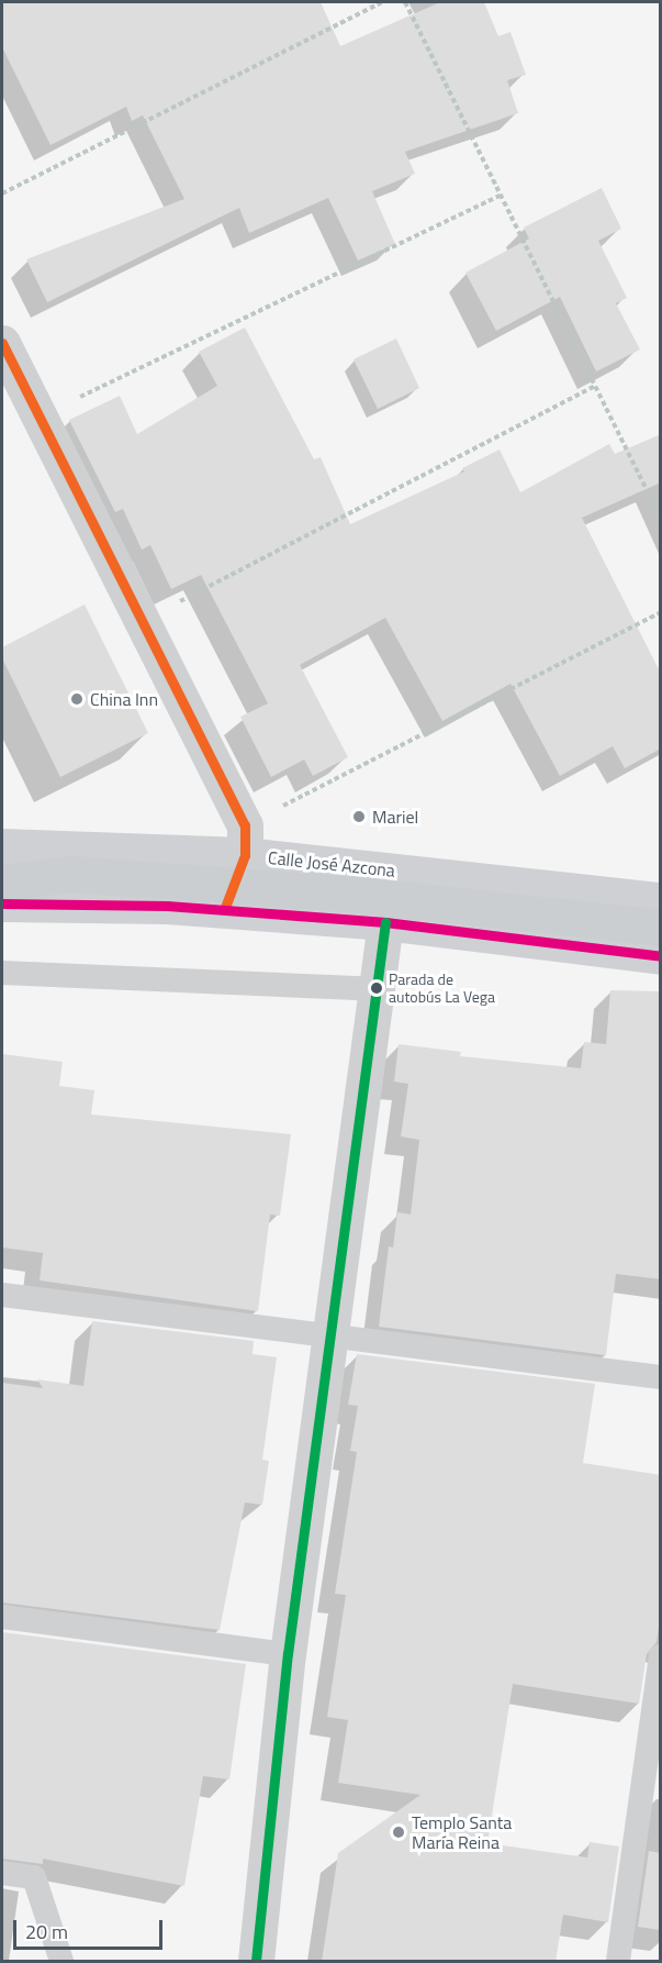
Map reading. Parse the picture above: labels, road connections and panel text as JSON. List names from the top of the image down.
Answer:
{
  "streets": {
    "main road": ["Calle José Azcona"]
  },
  "places": [
    "China Inn",
    "Mariel",
    "Parada de autobús La Vega",
    "Templo Santa María Reina"
  ],
  "scale_bar": "20 m"
}
